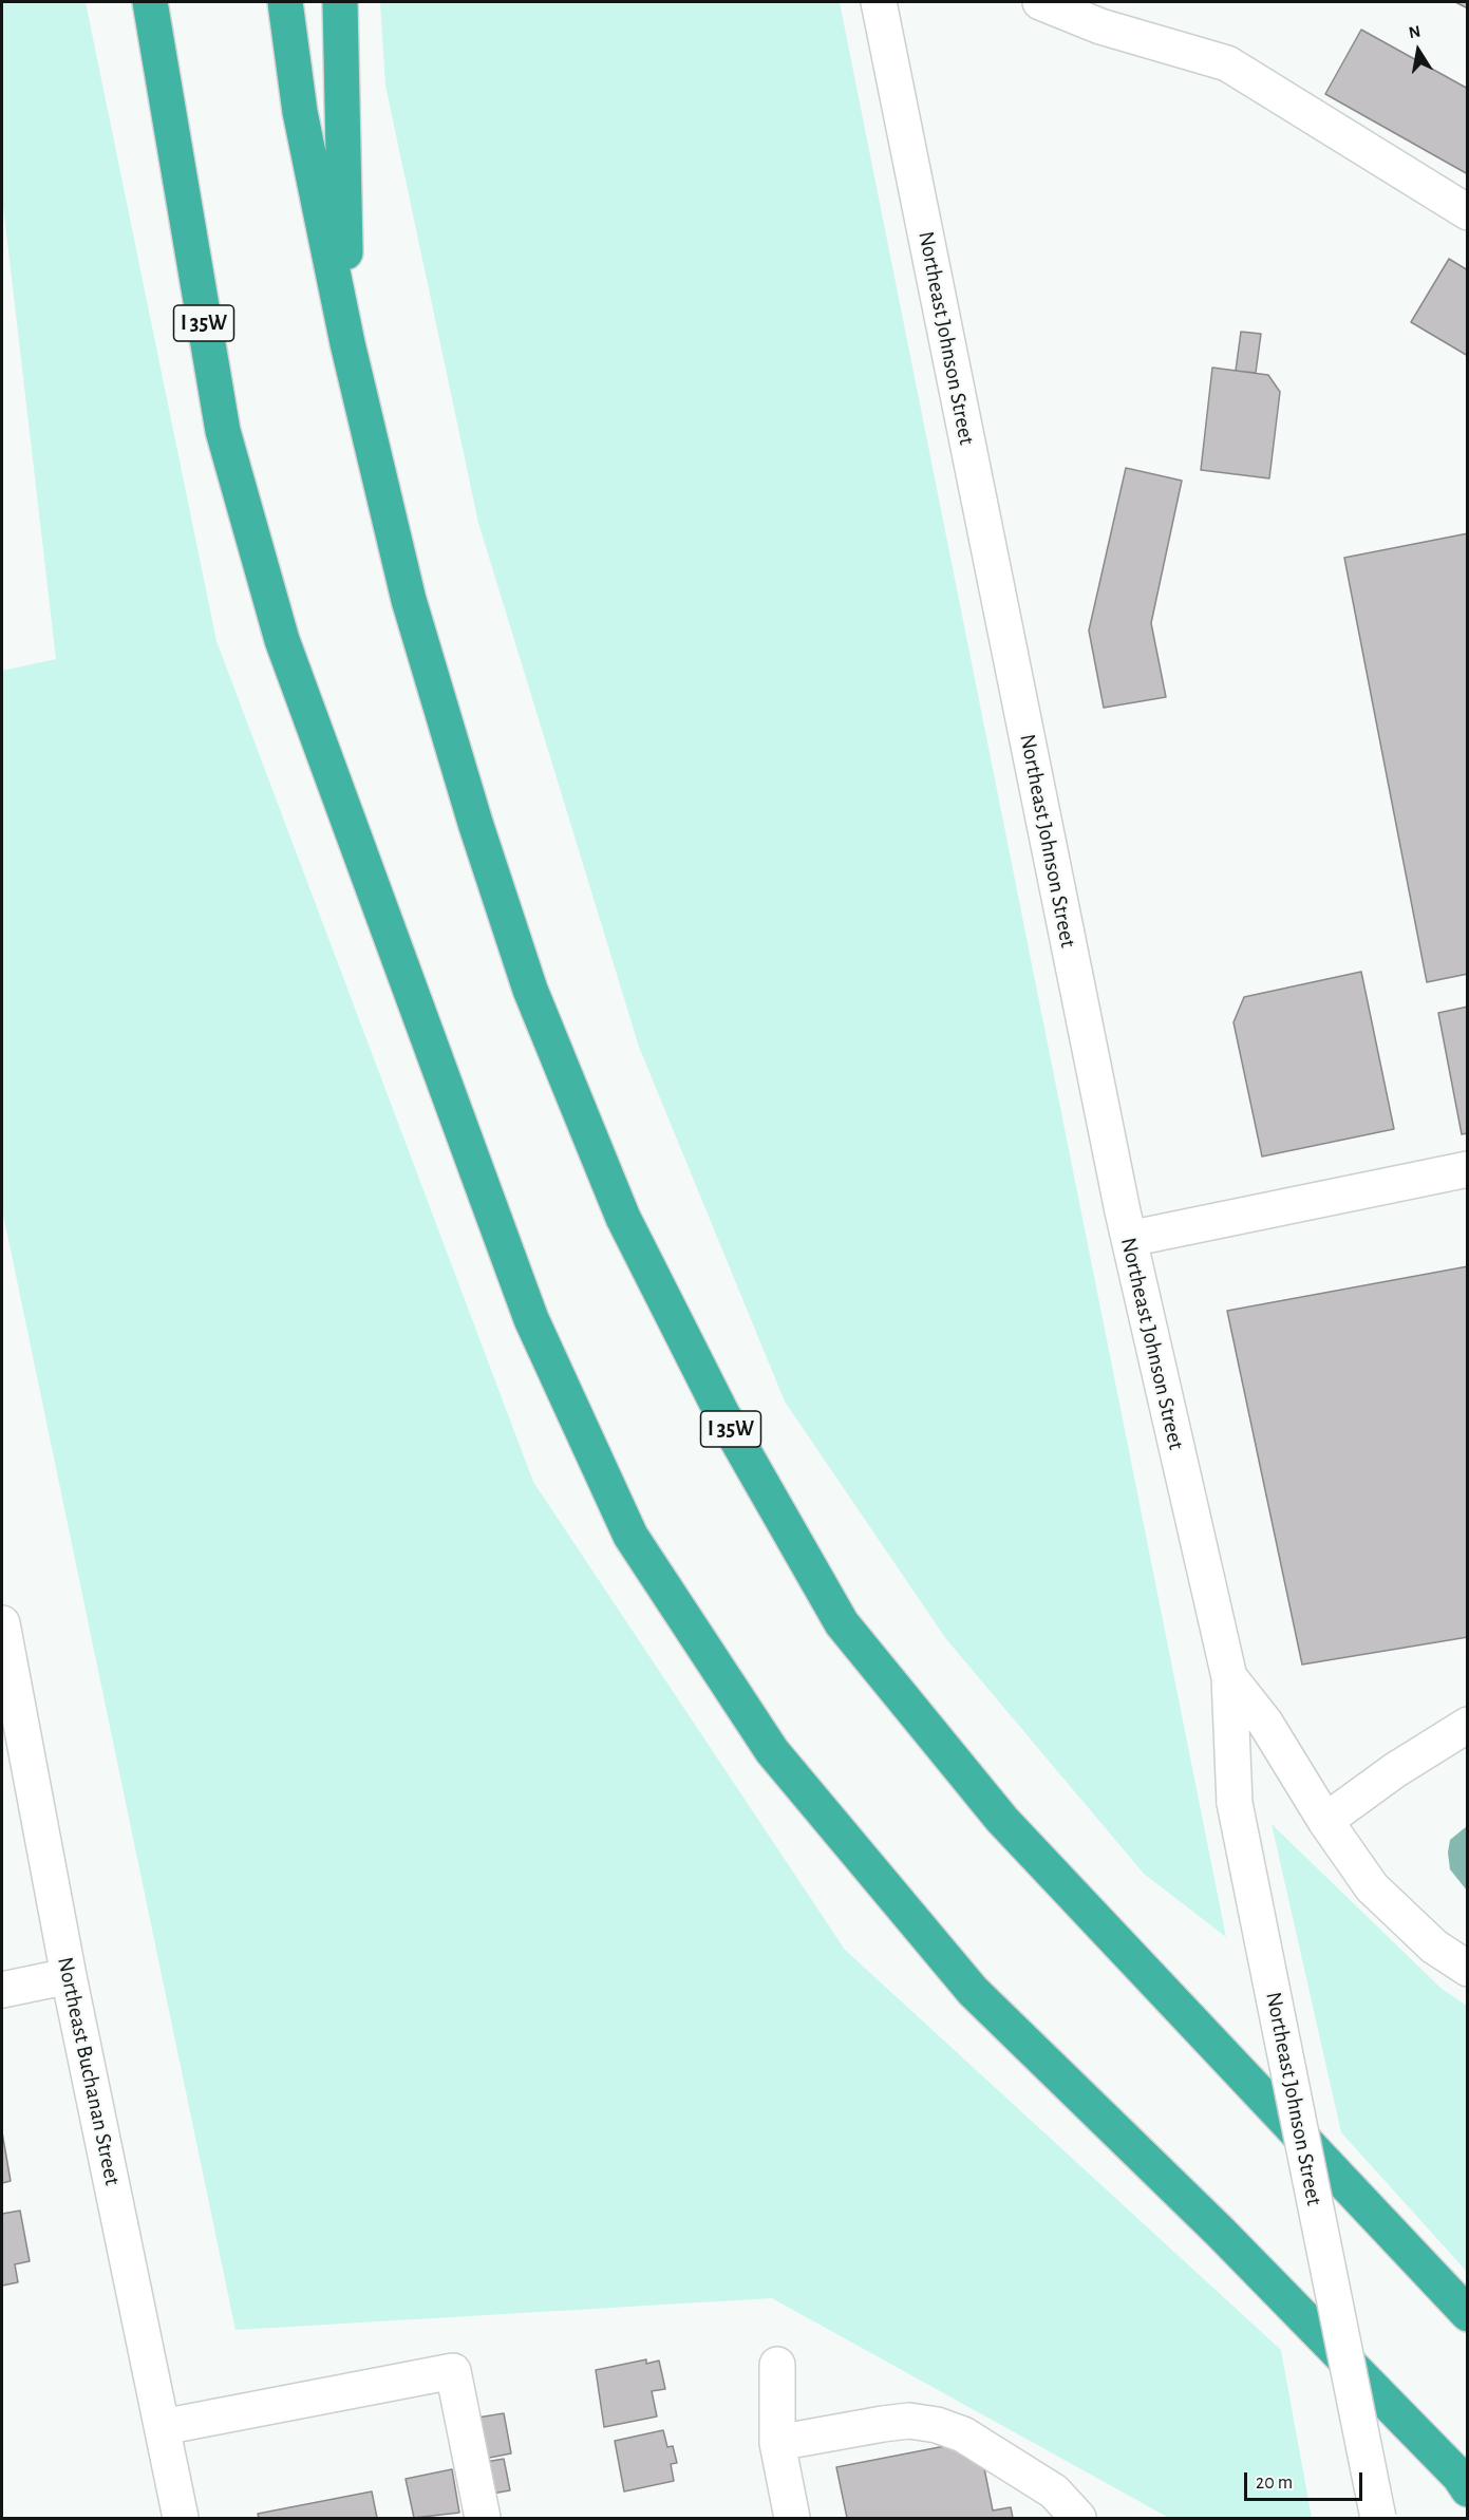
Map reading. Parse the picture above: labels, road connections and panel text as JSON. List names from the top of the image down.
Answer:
{
  "streets": {
    "highway": ["I 35W"],
    "street": ["Northeast Johnson Street", "Northeast Buchanan Street"]
  },
  "scale_bar": "20 m",
  "north": "top"
}
